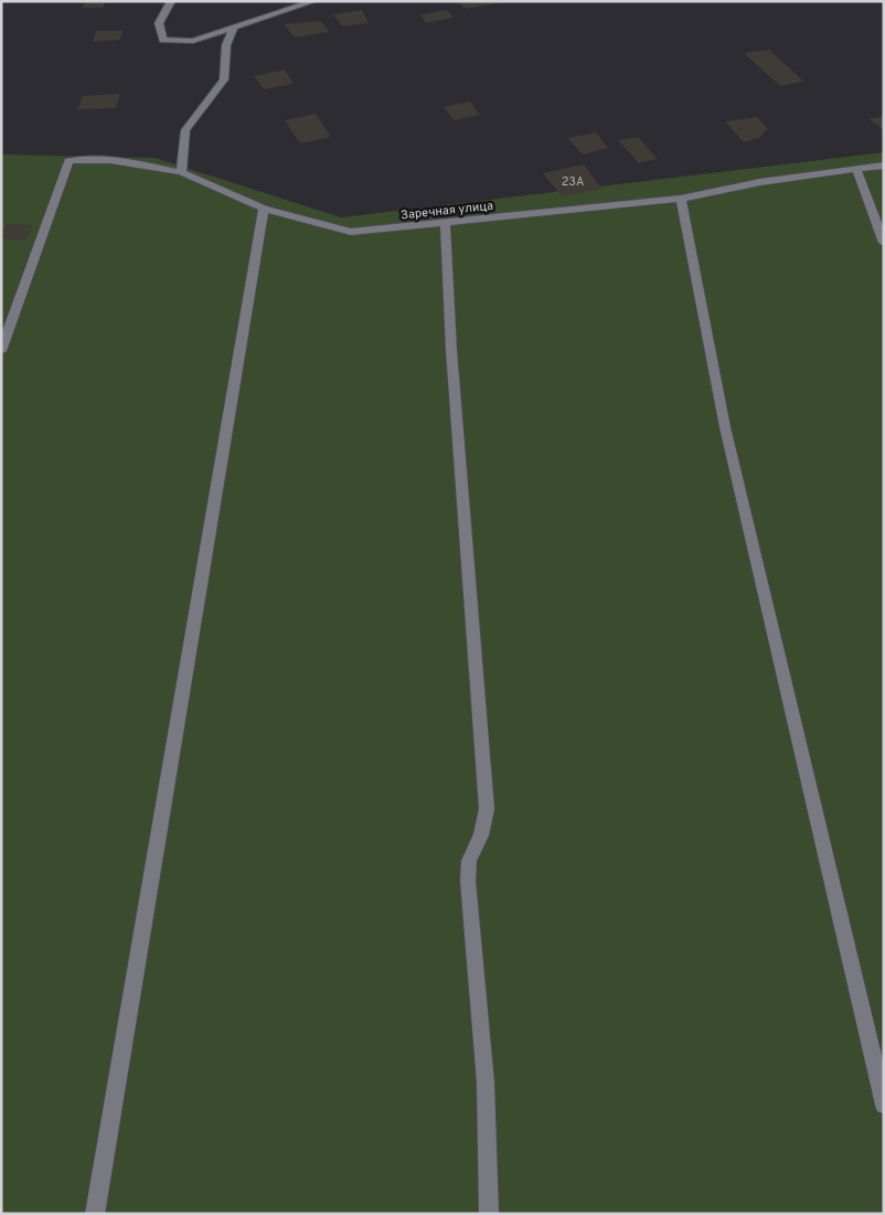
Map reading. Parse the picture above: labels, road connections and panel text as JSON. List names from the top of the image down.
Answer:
{
  "streets": {
    "street": ["Заречная улица"]
  },
  "house_numbers": ["23А"]
}
